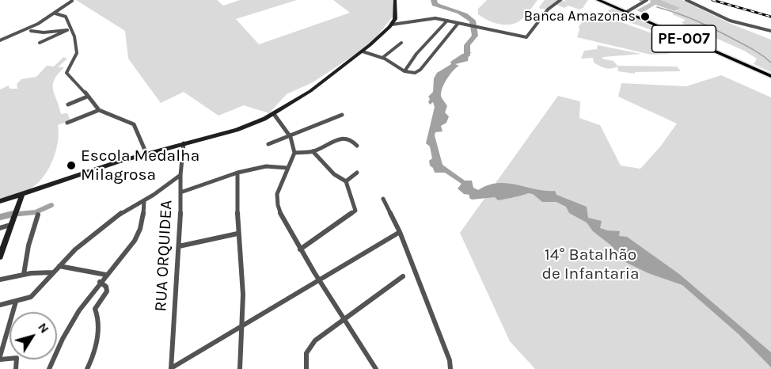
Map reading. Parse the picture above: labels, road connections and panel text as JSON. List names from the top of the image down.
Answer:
{
  "streets": {
    "main road": ["PE-007"],
    "street": ["RUA ORQUIDEA"]
  },
  "parks": ["14° Batalhão de Infantaria"],
  "places": ["Banca Amazonas", "Escola Medalha Milagrosa"],
  "north": "top right"
}
